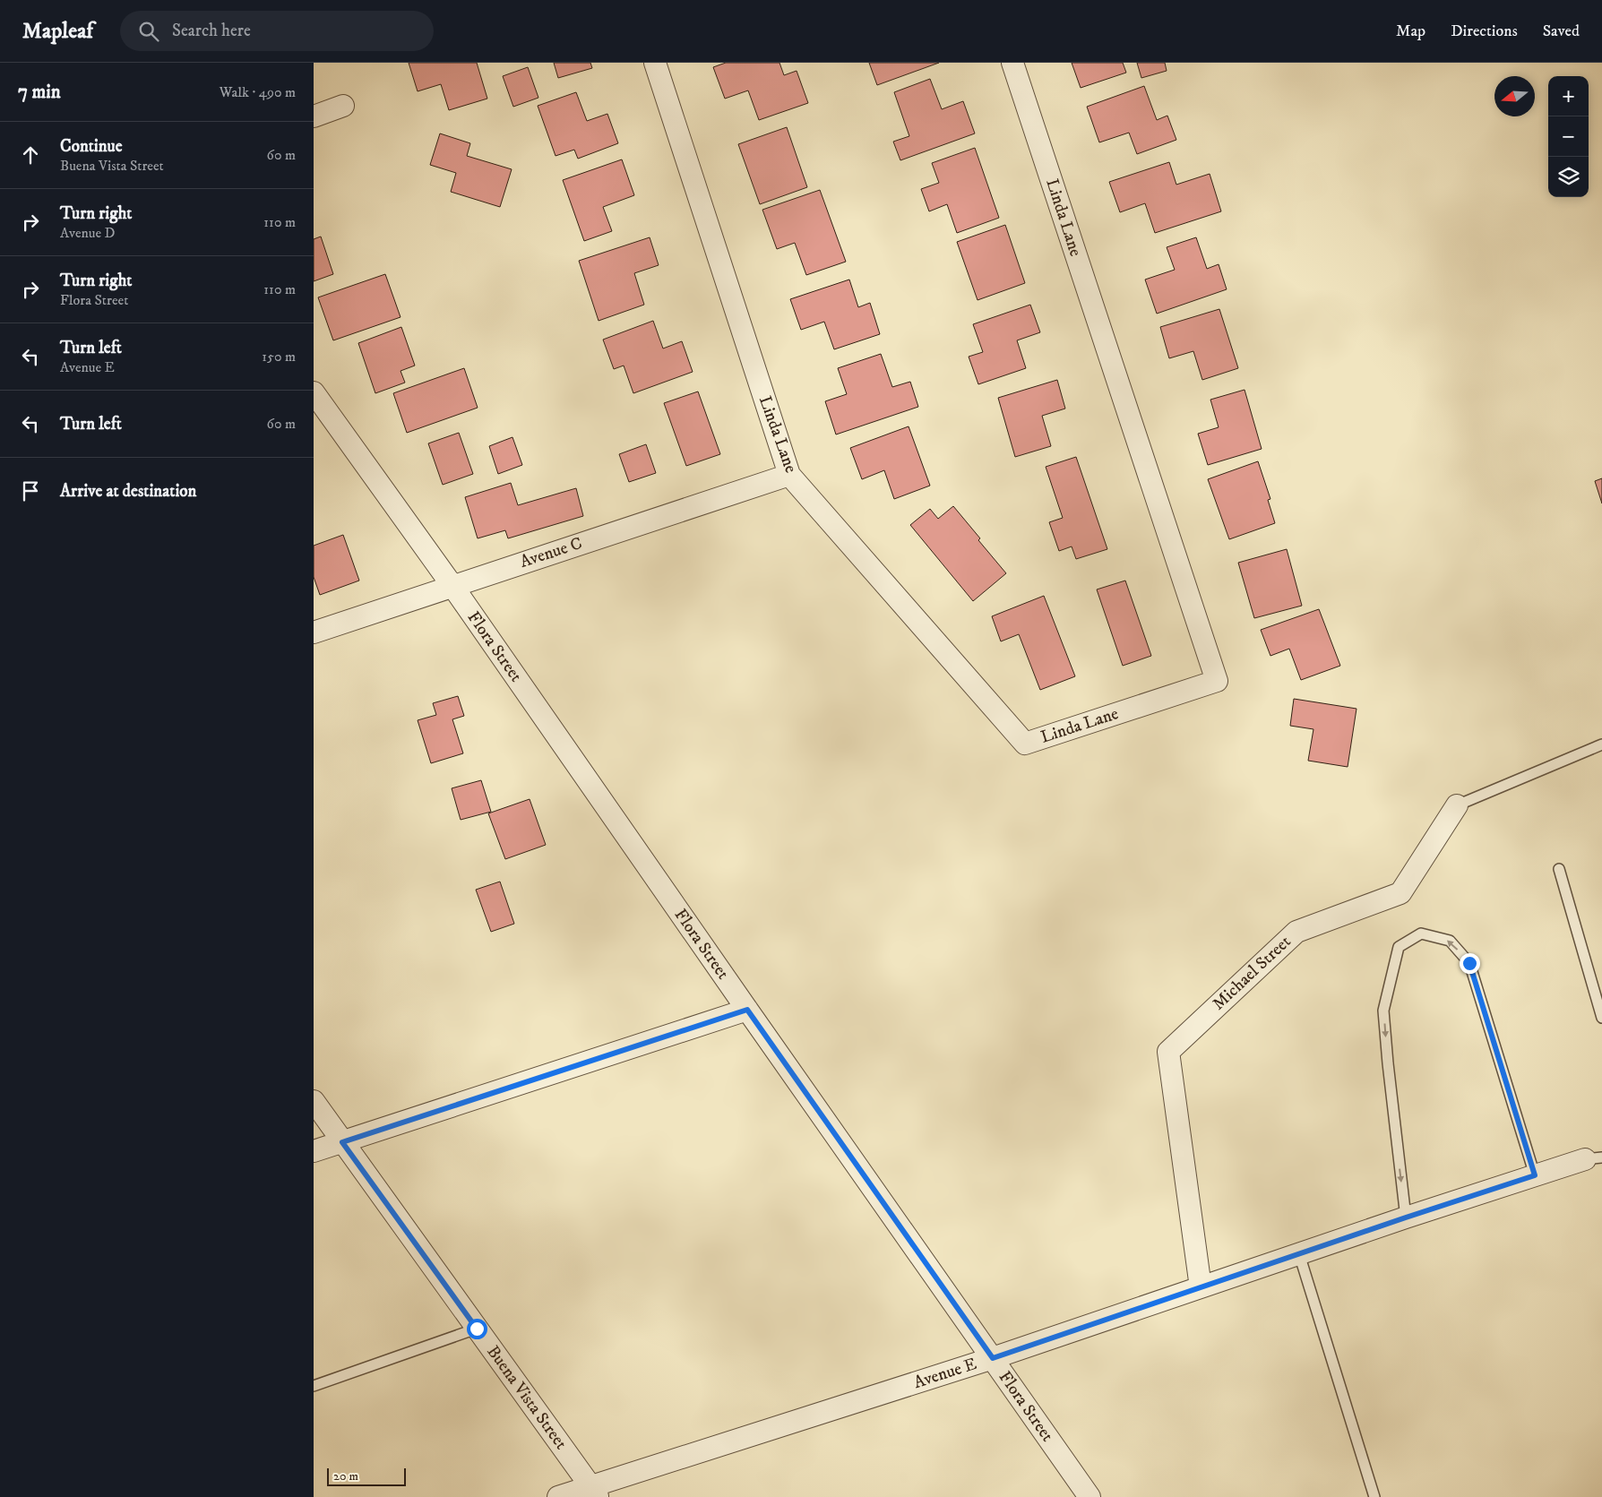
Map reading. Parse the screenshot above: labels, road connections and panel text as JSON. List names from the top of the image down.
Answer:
{
  "streets": {
    "street": [
      "Linda Lane",
      "Avenue C",
      "Flora Street",
      "Michael Street",
      "Avenue E",
      "Buena Vista Street"
    ]
  },
  "crossings": [
    ["Linda Lane", "Avenue C"],
    ["Avenue C", "Flora Street"],
    ["Flora Street", "Avenue E"],
    ["Michael Street", "Avenue E"],
    ["Avenue E", "Buena Vista Street"]
  ],
  "scale_bar": "20 m",
  "north": "left",
  "page": {
    "header": "Mapleaf",
    "search": "Search here",
    "nav": ["Map", "Directions", "Saved"],
    "heading": ["7 min", "Walk · 490 m"],
    "map_buttons": ["+", "−"],
    "list": [
      ["Continue", "Buena Vista Street", "60 m"],
      ["Turn right", "Avenue D", "110 m"],
      ["Turn right", "Flora Street", "110 m"],
      ["Turn left", "Avenue E", "150 m"],
      ["Turn left", "60 m"],
      "Arrive at destination"
    ],
    "scale": "20 m"
  }
}
